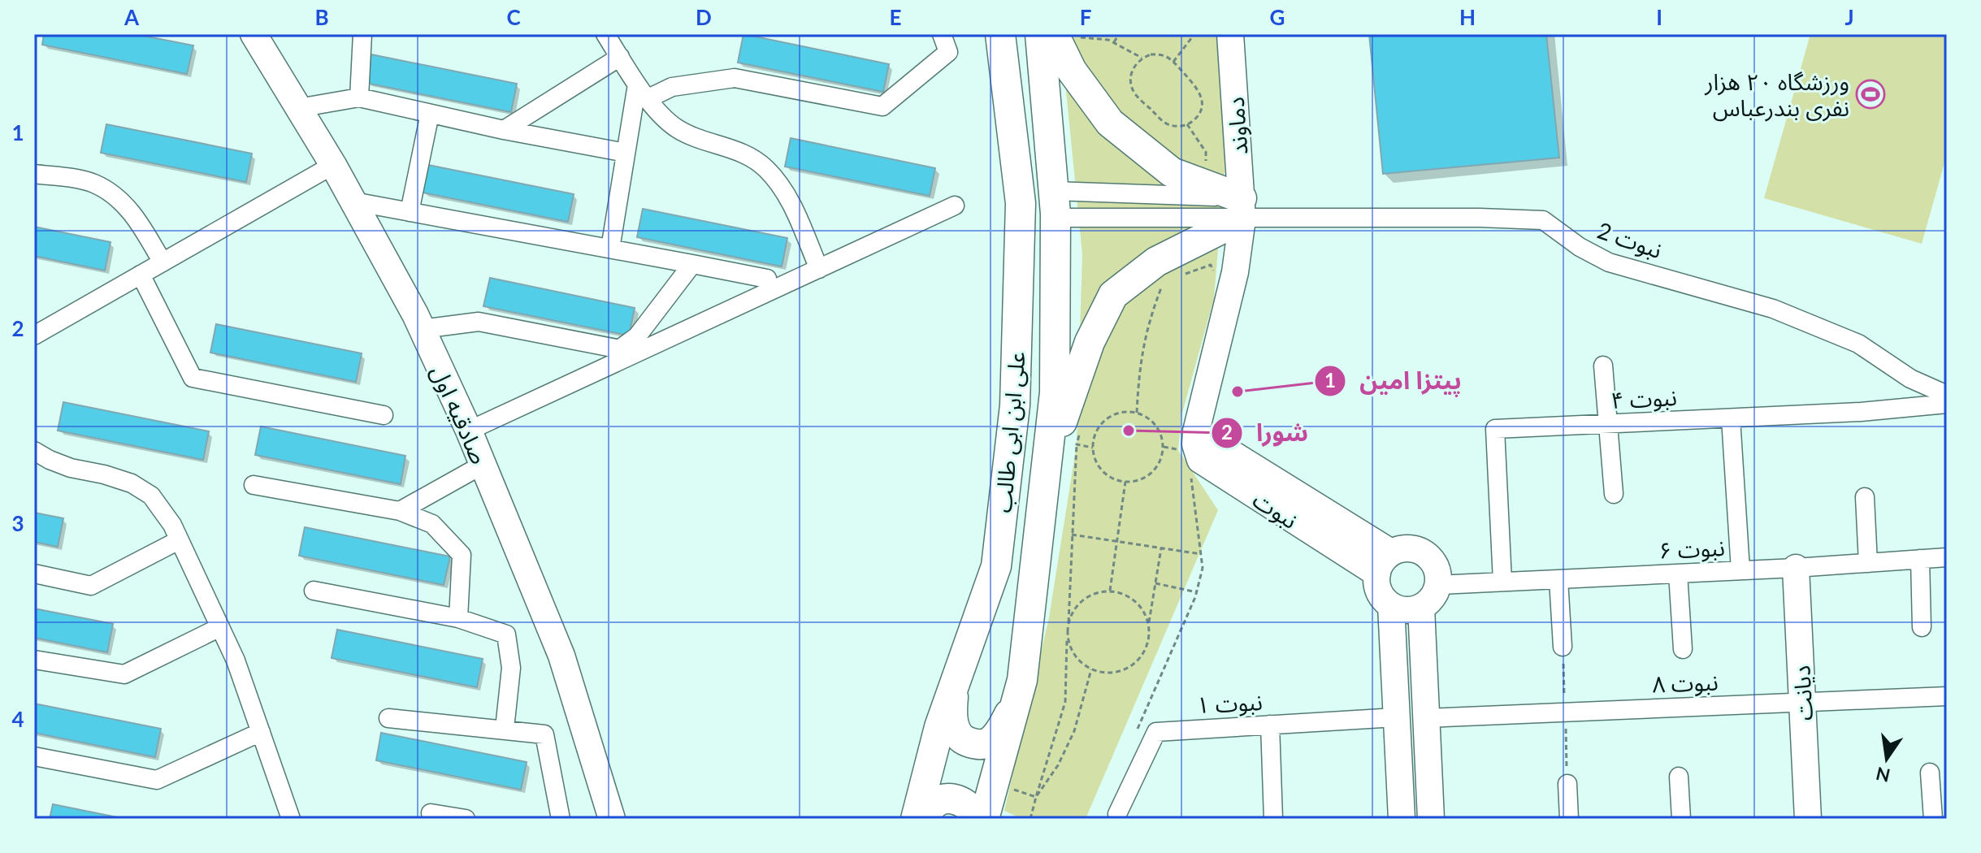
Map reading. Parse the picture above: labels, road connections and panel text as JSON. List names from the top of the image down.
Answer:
{
  "streets": {
    "main road": [
      "دماوند",
      "صادقیه اول",
      "علی ابن ابی طالب",
      "نبوت",
      "دیانت"
    ],
    "street": [
      "نبوت 2",
      "نبوت ۴",
      "نبوت ۶",
      "نبوت ۸",
      "نبوت ۱"
    ]
  },
  "crossings": [
    ["دماوند", "نبوت 2"],
    ["دماوند", "نبوت"],
    ["نبوت 2", "نبوت"],
    ["نبوت ۴", "نبوت ۶"],
    ["نبوت", "نبوت ۶"],
    ["نبوت ۶", "دیانت"],
    ["نبوت ۸", "دیانت"]
  ],
  "places": {
    "sports": ["ورزشگاه ۲۰ هزار نفری بندرعباس"],
    "other": ["پیتزا امین", "شورا"]
  },
  "north": "bottom",
  "grid": {
    "columns": [
      "A",
      "B",
      "C",
      "D",
      "E",
      "F",
      "G",
      "H",
      "I",
      "J"
    ],
    "rows": [
      "1",
      "2",
      "3",
      "4"
    ]
  }
}
